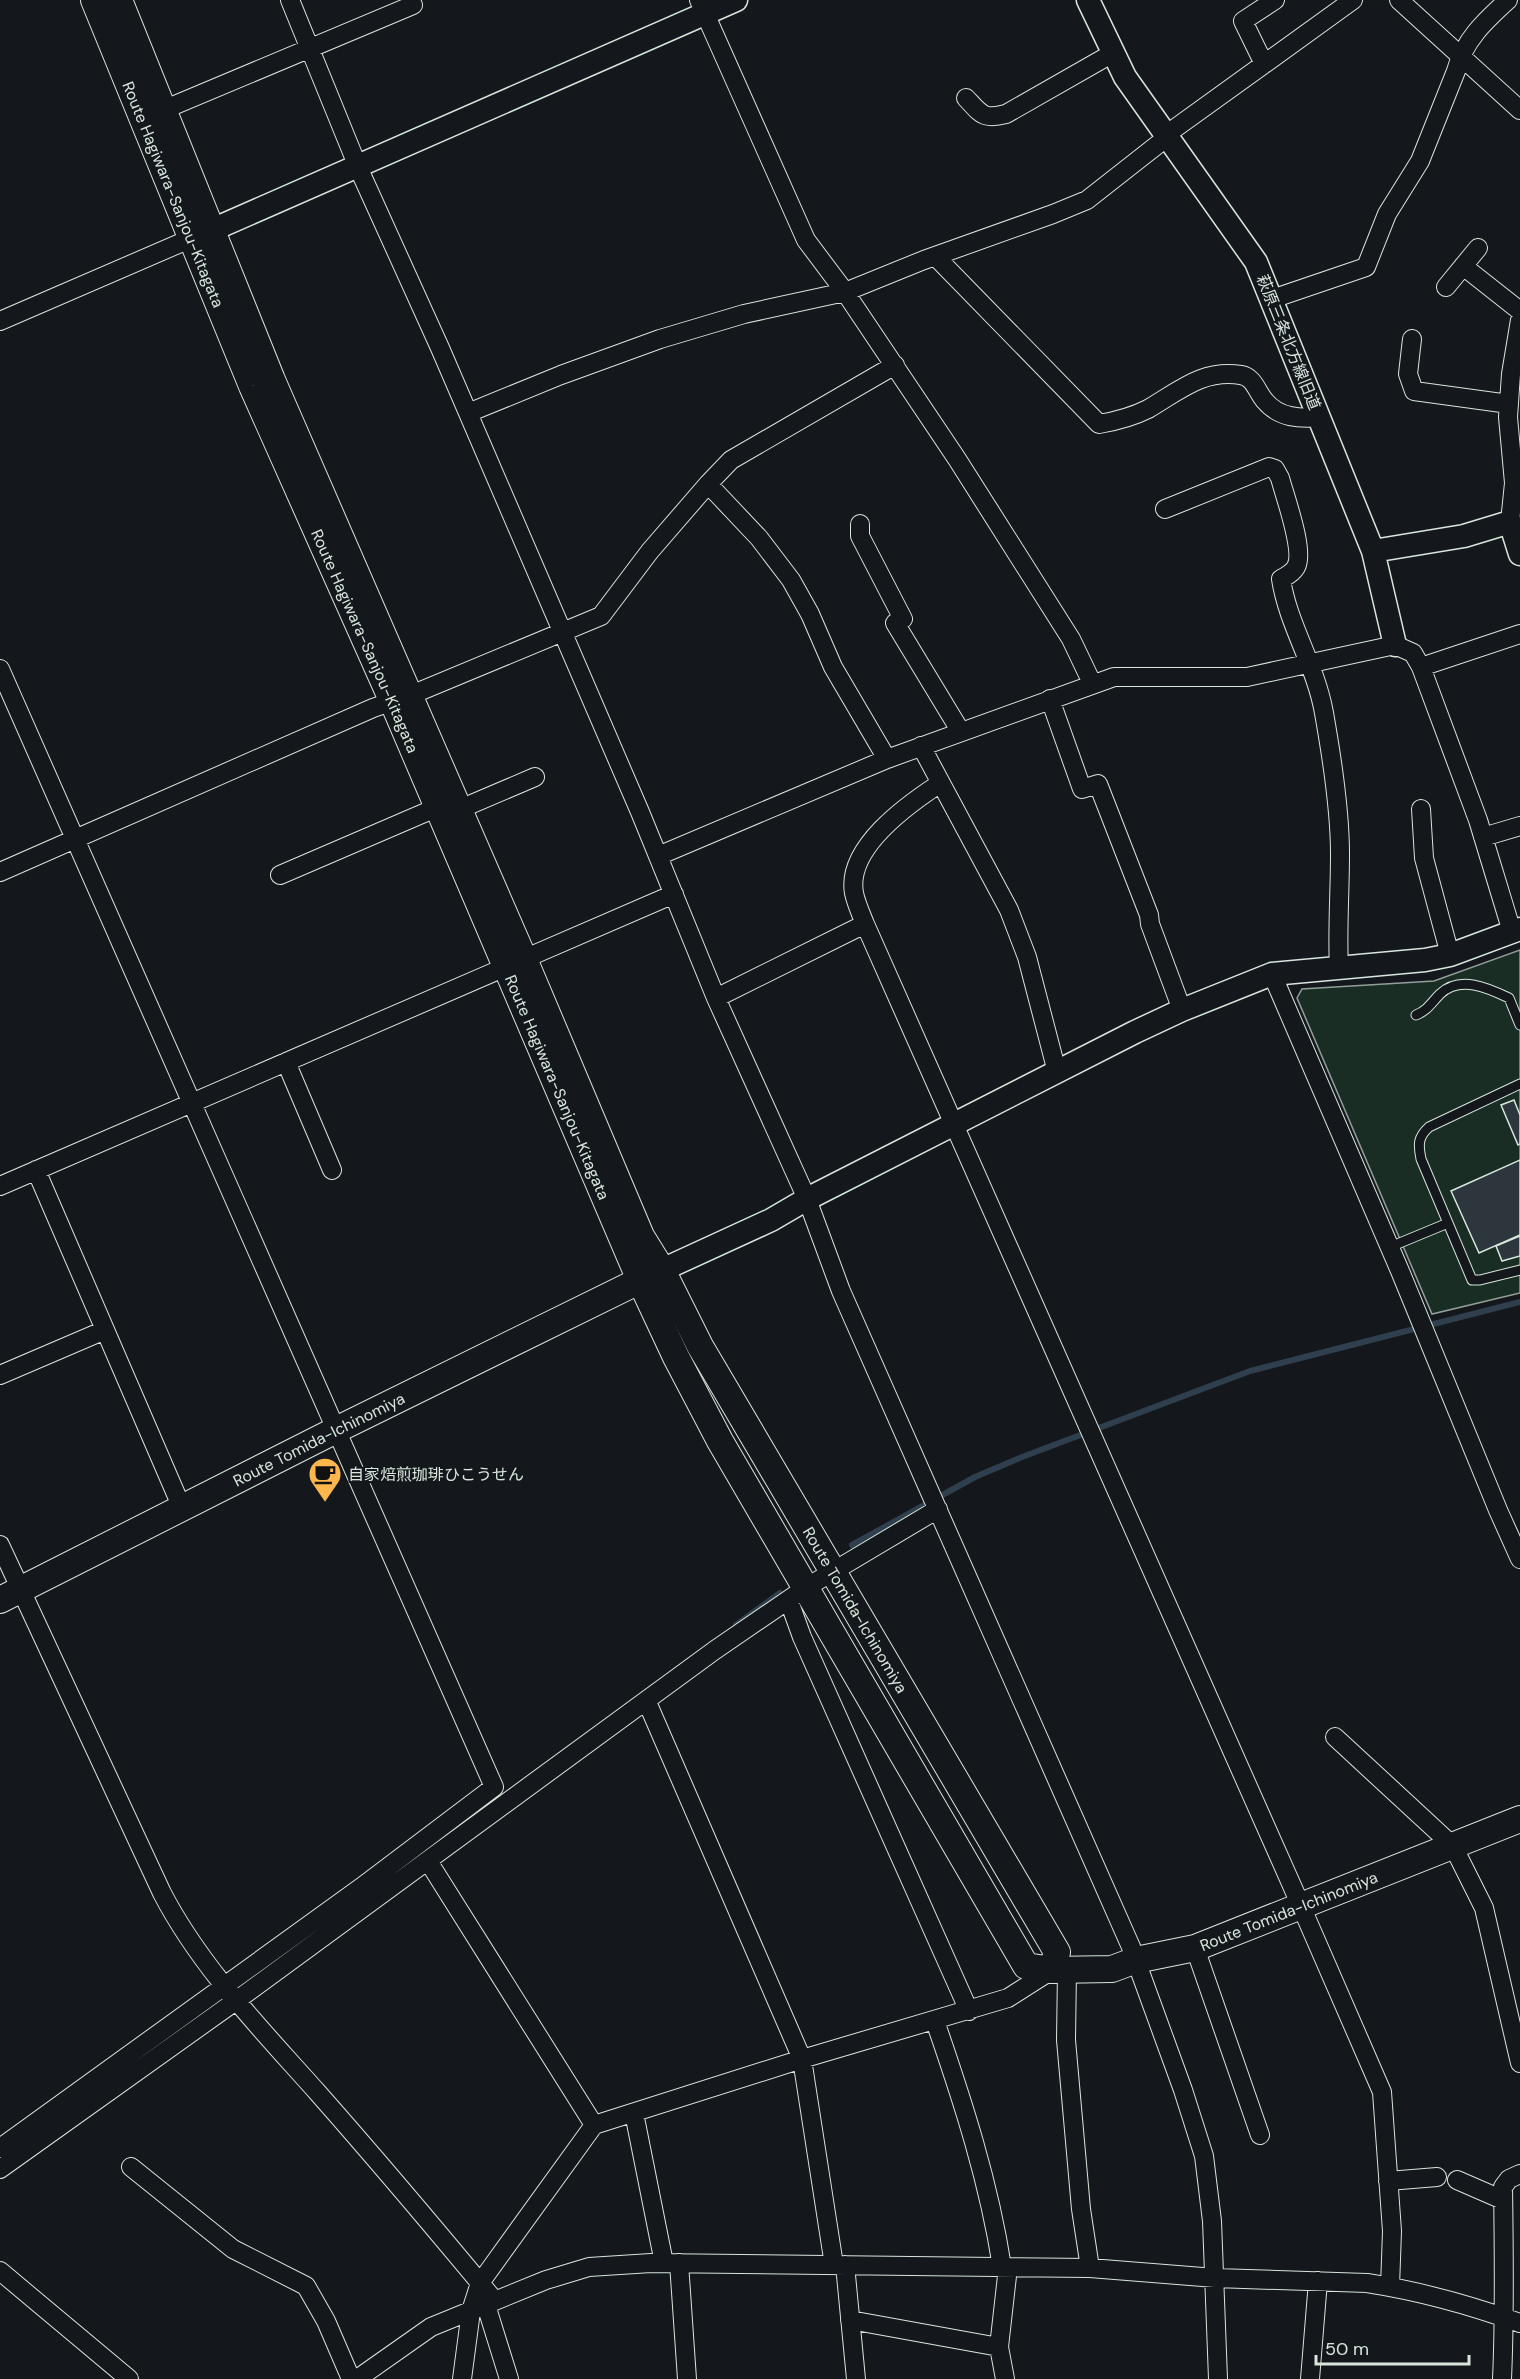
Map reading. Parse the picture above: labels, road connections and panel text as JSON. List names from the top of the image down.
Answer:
{
  "streets": {
    "main road": ["Route Hagiwara-Sanjou-Kitagata", "Route Tomida-Ichinomiya"],
    "street": ["萩原三条北方線旧道"]
  },
  "crossings": [
    ["Route Hagiwara-Sanjou-Kitagata", "Route Tomida-Ichinomiya"]
  ],
  "places": {
    "cafe": ["自家焙煎珈琲ひこうせん"]
  },
  "scale_bar": "50 m"
}
